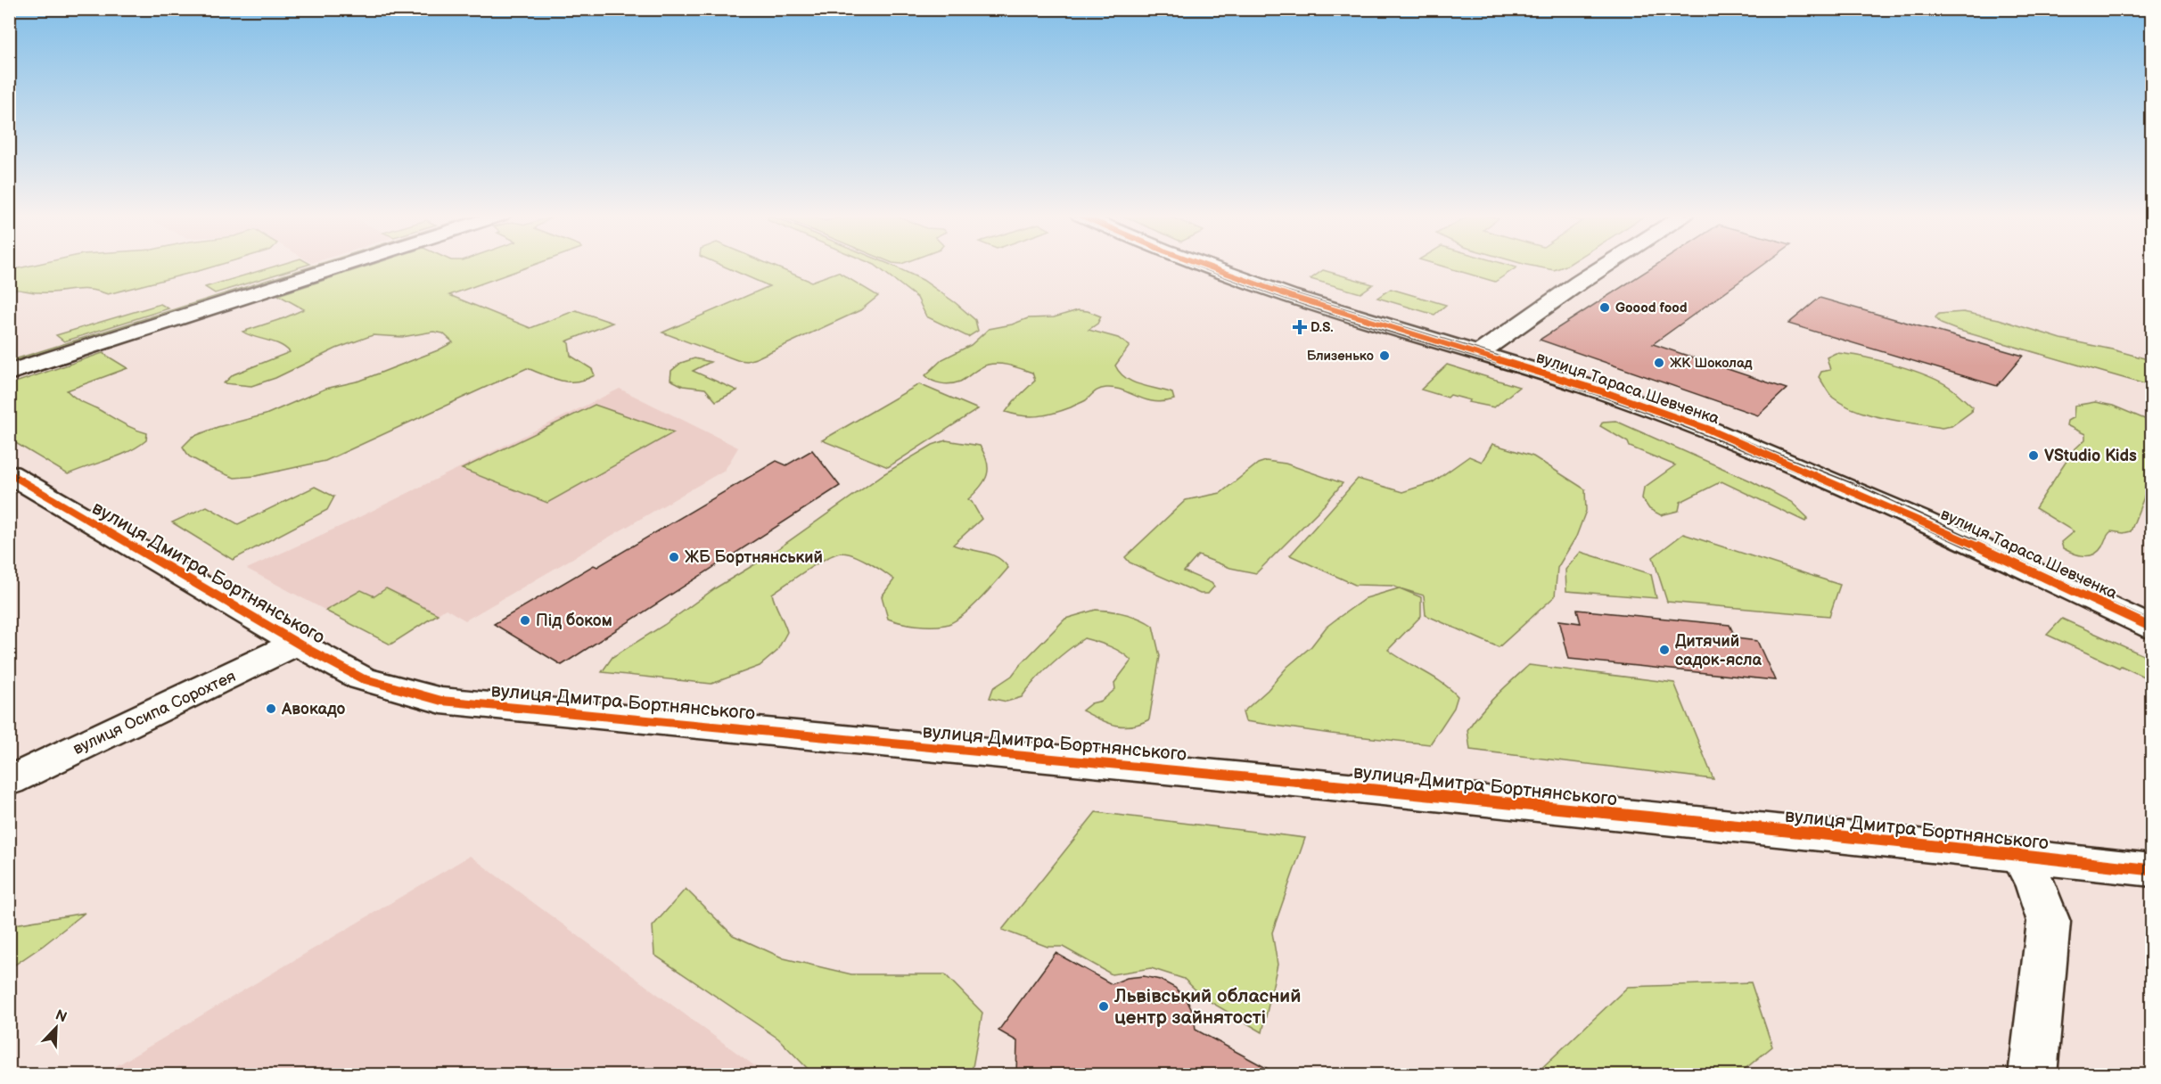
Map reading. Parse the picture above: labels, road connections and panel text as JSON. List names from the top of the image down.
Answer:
{
  "streets": {
    "street": ["вулиця Тараса Шевченка", "вулиця Дмитра Бортнянського", "вулиця Осипа Сорохтея"]
  },
  "crossings": [
    ["вулиця Дмитра Бортнянського", "вулиця Осипа Сорохтея"]
  ],
  "places": {
    "other": [
      "Goood food",
      "Близенько",
      "ЖК Шоколад",
      "VStudio Kids",
      "ЖБ Бортнянський",
      "Під боком",
      "Дитячий садок-ясла",
      "Авокадо",
      "Львівський обласний центр зайнятості"
    ],
    "health": ["D.S."]
  },
  "north": "top right"
}
